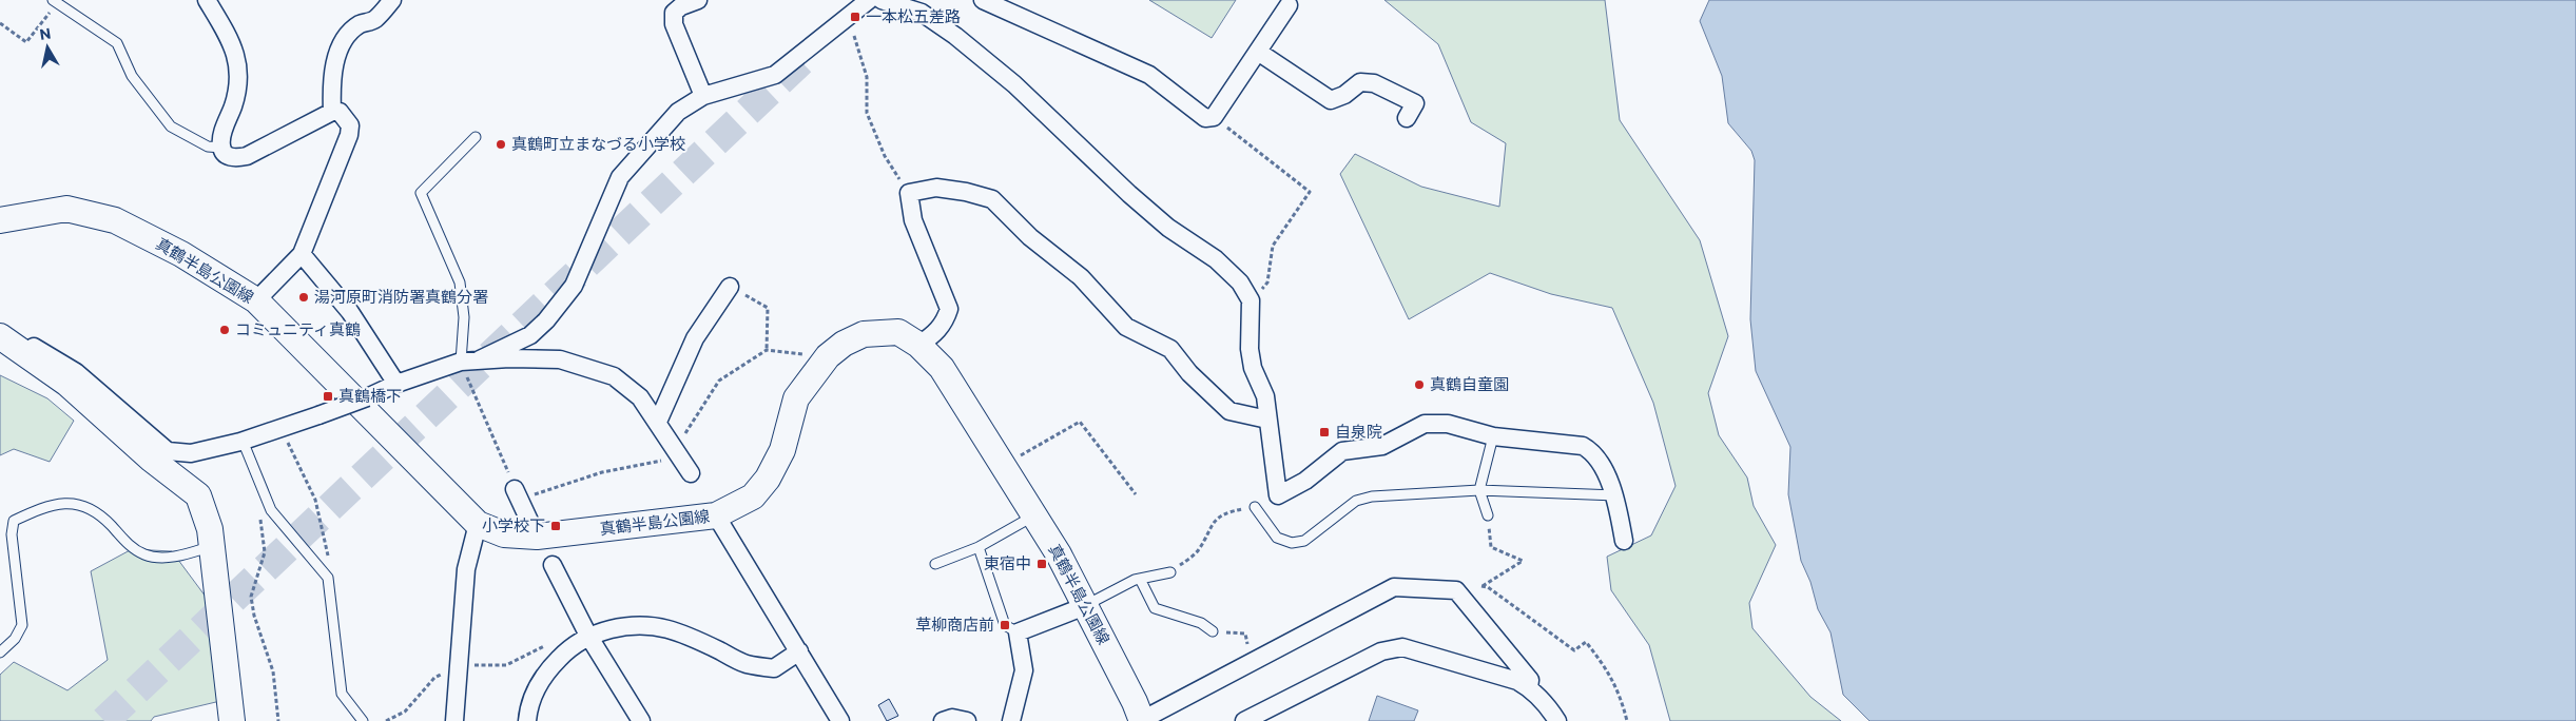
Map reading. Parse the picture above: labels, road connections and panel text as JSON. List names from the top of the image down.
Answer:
{
  "streets": {
    "main road": ["真鶴半島公園線"]
  },
  "places": {
    "transit": [
      "一本松五差路",
      "真鶴橋下",
      "自泉院",
      "小学校下",
      "東宿中",
      "草柳商店前"
    ],
    "other": [
      "真鶴町立まなづる小学校",
      "湯河原町消防署真鶴分署",
      "コミュニティ真鶴",
      "真鶴自童園"
    ]
  },
  "north": "top"
}
